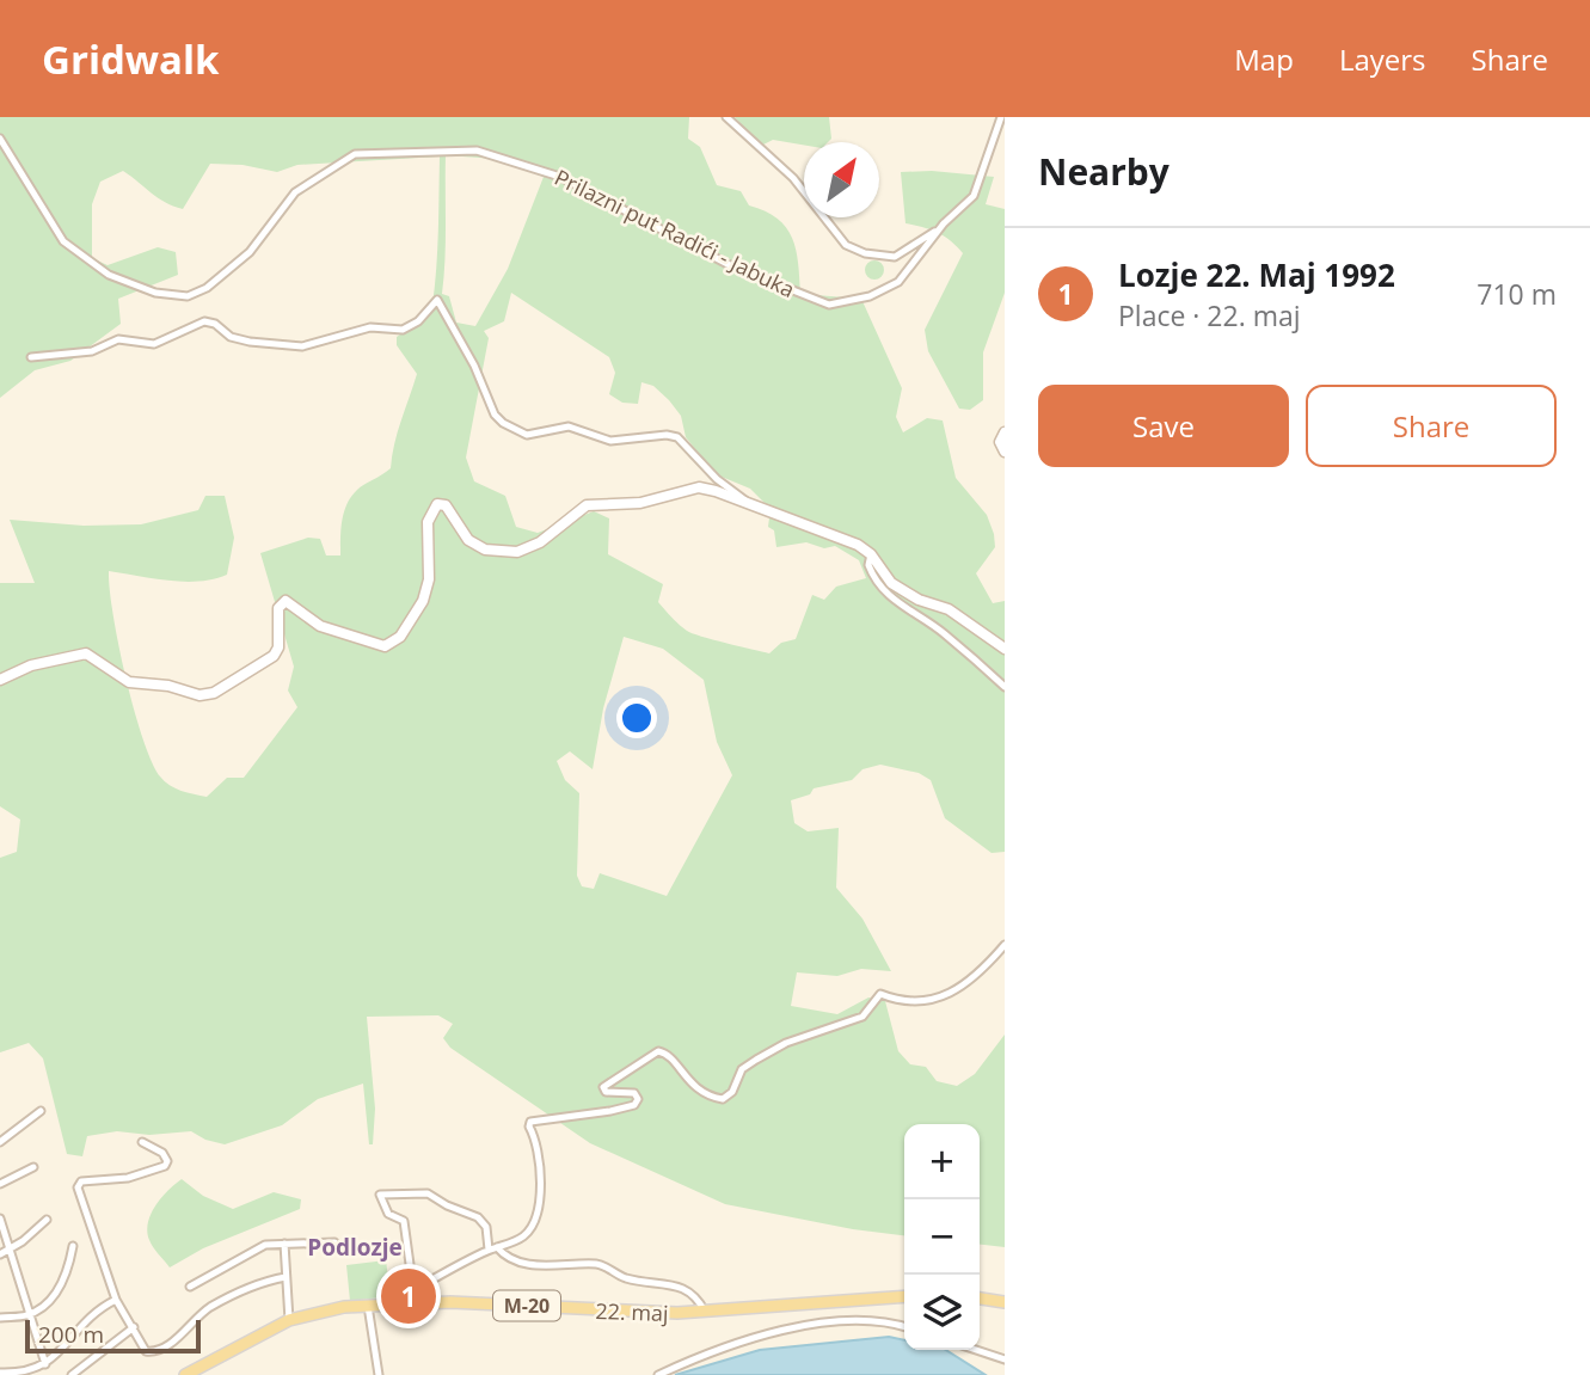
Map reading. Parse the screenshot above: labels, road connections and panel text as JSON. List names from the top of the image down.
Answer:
{
  "streets": {
    "main road": ["M-20", "22. maj"],
    "street": ["Prilazni put Radići - Jabuka"]
  },
  "districts": ["Podlozje"],
  "scale_bar": "200 m",
  "north": "top right",
  "page": {
    "header": "Gridwalk",
    "nav": ["Map", "Layers", "Share"],
    "heading": "Nearby",
    "list": [
      {
        "mark": "1",
        "name": "Lozje 22. Maj 1992",
        "note": "Place · 22. maj",
        "value": "710 m"
      }
    ],
    "buttons": ["Save", "Share"],
    "map_buttons": ["+", "−"],
    "pins": "1",
    "scale": "200 m"
  }
}
